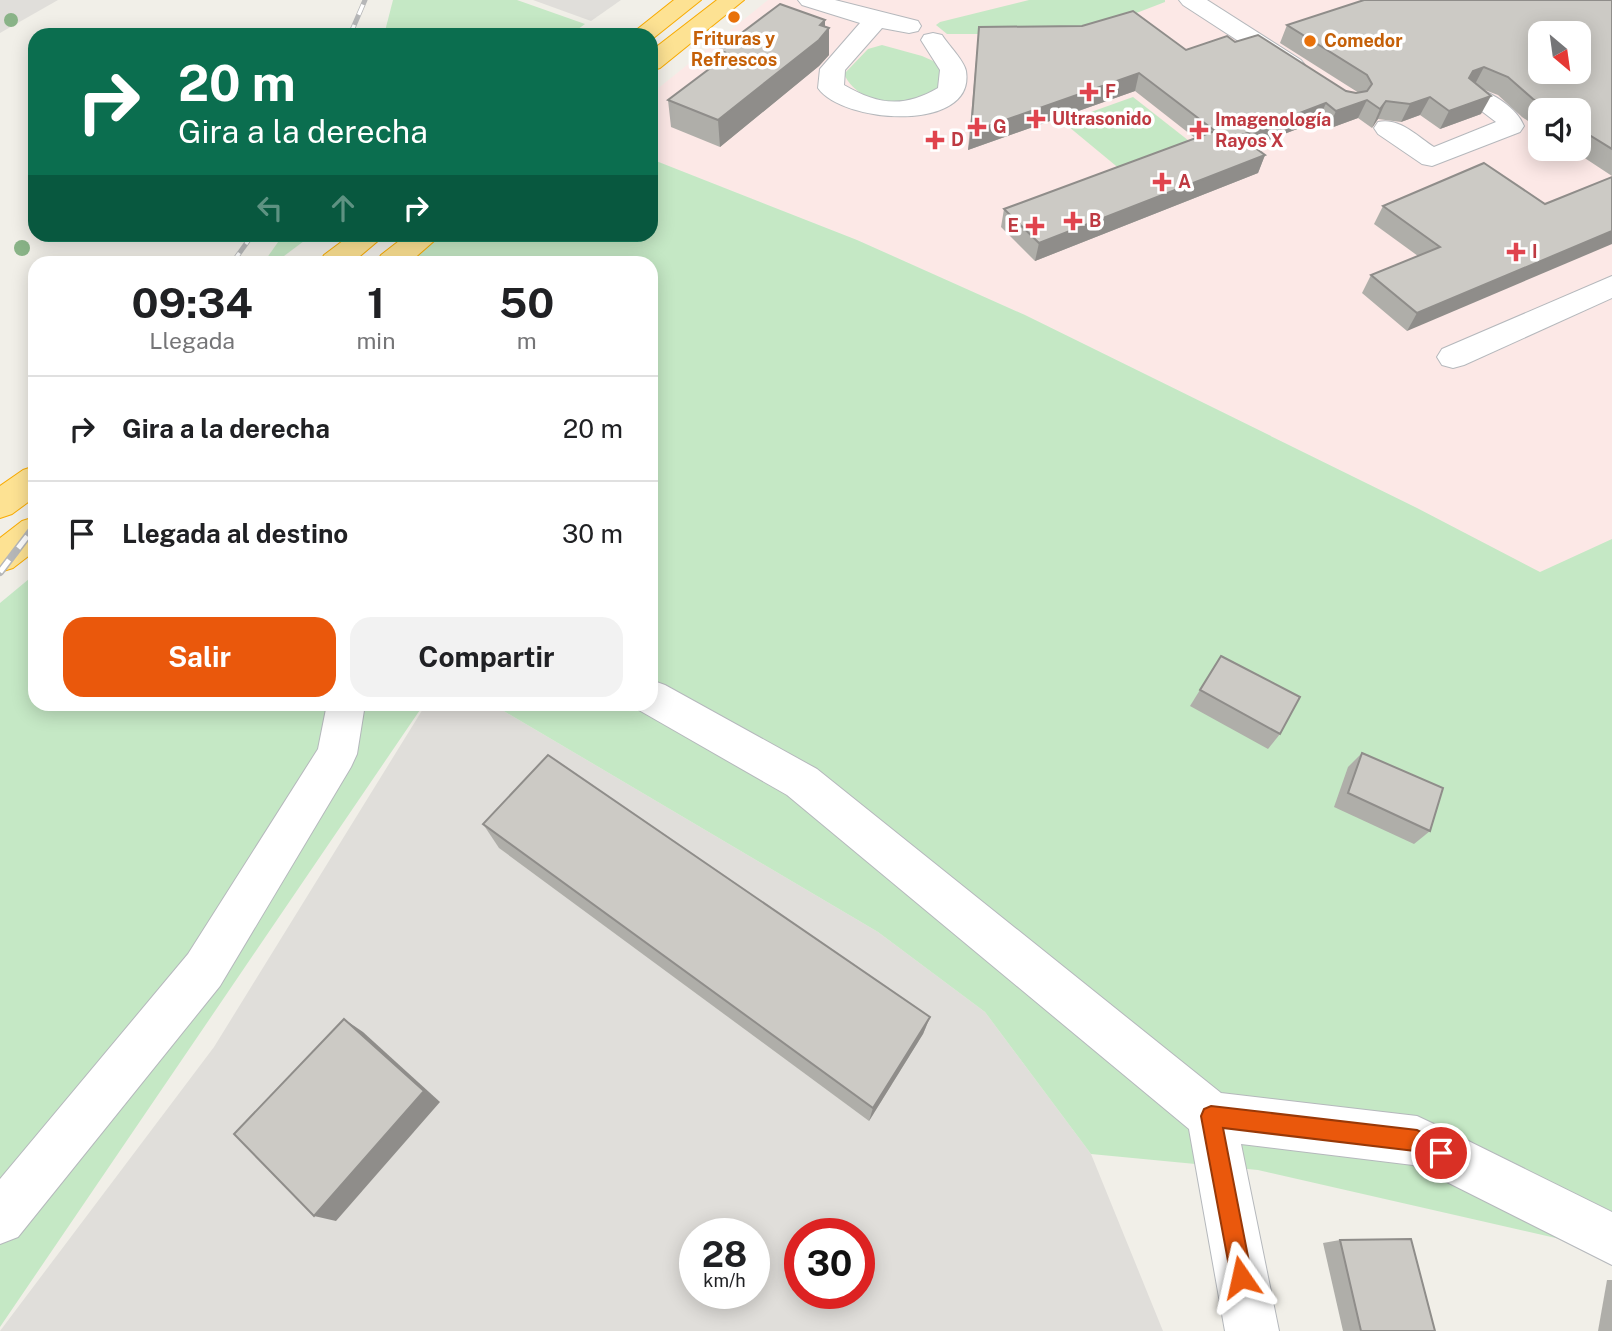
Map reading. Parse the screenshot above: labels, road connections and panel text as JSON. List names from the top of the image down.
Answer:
{
  "places": {
    "other": ["Frituras y Refrescos", "Comedor"],
    "health": [
      "F",
      "Ultrasonido",
      "G",
      "Imagenología Rayos X",
      "D",
      "A",
      "B",
      "E",
      "I"
    ]
  },
  "north": "bottom right",
  "page": {
    "turn": ["20 m", "Gira a la derecha"],
    "eta": [
      "09:34",
      "Llegada",
      "1",
      "min",
      "50",
      "m"
    ],
    "list": [
      {
        "name": "Gira a la derecha",
        "value": "20 m"
      },
      {
        "name": "Llegada al destino",
        "value": "30 m"
      }
    ],
    "buttons": ["Salir", "Compartir"],
    "speed": "28 km/h",
    "limit": "30"
  }
}
